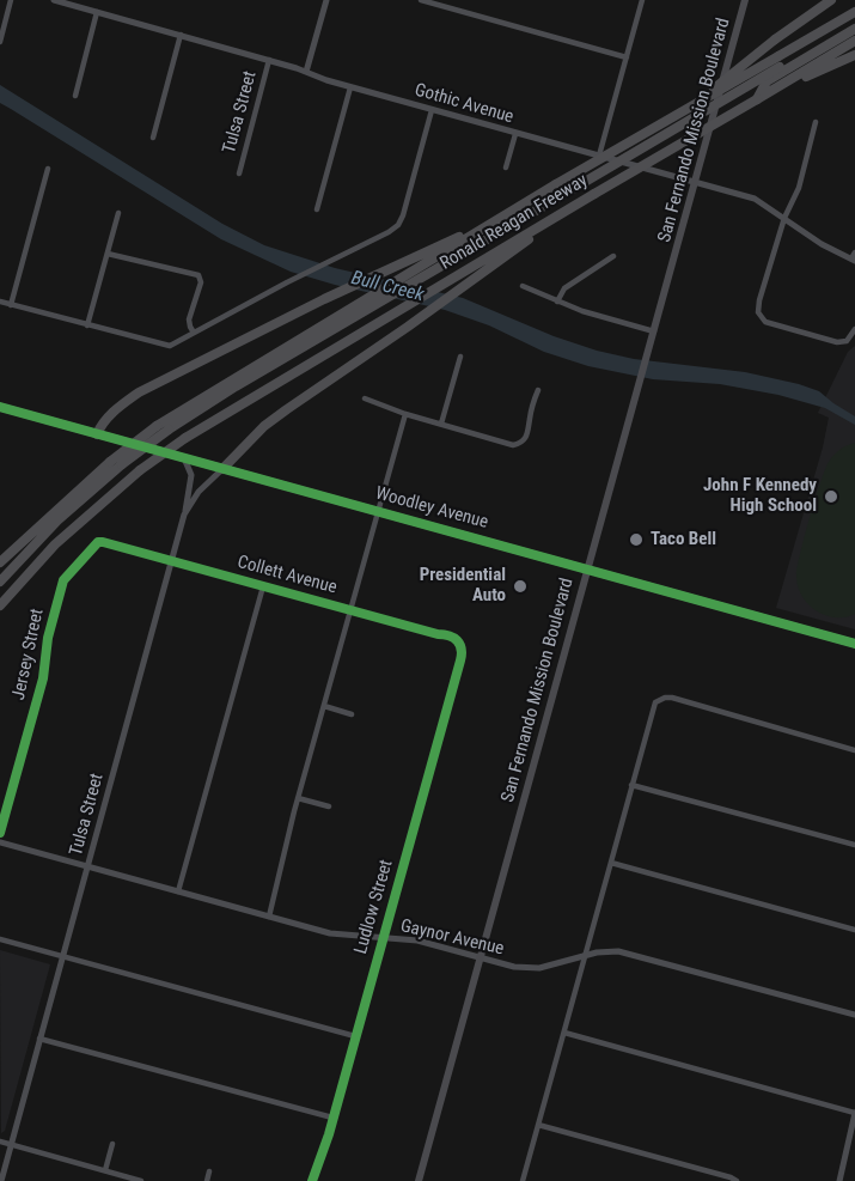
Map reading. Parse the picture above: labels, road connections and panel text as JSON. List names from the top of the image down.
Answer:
{
  "streets": {
    "highway": ["Ronald Reagan Freeway"],
    "main road": ["San Fernando Mission Boulevard", "Woodley Avenue"],
    "street": [
      "Gothic Avenue",
      "Tulsa Street",
      "Collett Avenue",
      "Jersey Street",
      "Ludlow Street",
      "Gaynor Avenue"
    ]
  },
  "crossings": [
    ["Gothic Avenue", "Tulsa Street"],
    ["Gothic Avenue", "San Fernando Mission Boulevard"],
    ["Tulsa Street", "Woodley Avenue"],
    ["Tulsa Street", "Collett Avenue"],
    ["Tulsa Street", "Gaynor Avenue"],
    ["San Fernando Mission Boulevard", "Woodley Avenue"],
    ["San Fernando Mission Boulevard", "Gaynor Avenue"],
    ["Collett Avenue", "Jersey Street"],
    ["Collett Avenue", "Ludlow Street"],
    ["Ludlow Street", "Gaynor Avenue"]
  ],
  "water": ["Bull Creek"],
  "places": ["John F Kennedy High School", "Taco Bell", "Presidential Auto"]
}
